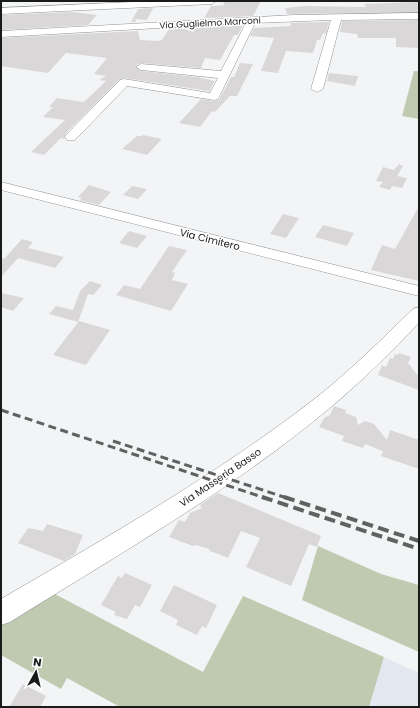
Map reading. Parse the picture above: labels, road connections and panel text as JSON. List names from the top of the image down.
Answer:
{
  "streets": {
    "street": ["Via Guglielmo Marconi", "Via Cimitero", "Via Masseria Basso"]
  },
  "north": "top"
}
